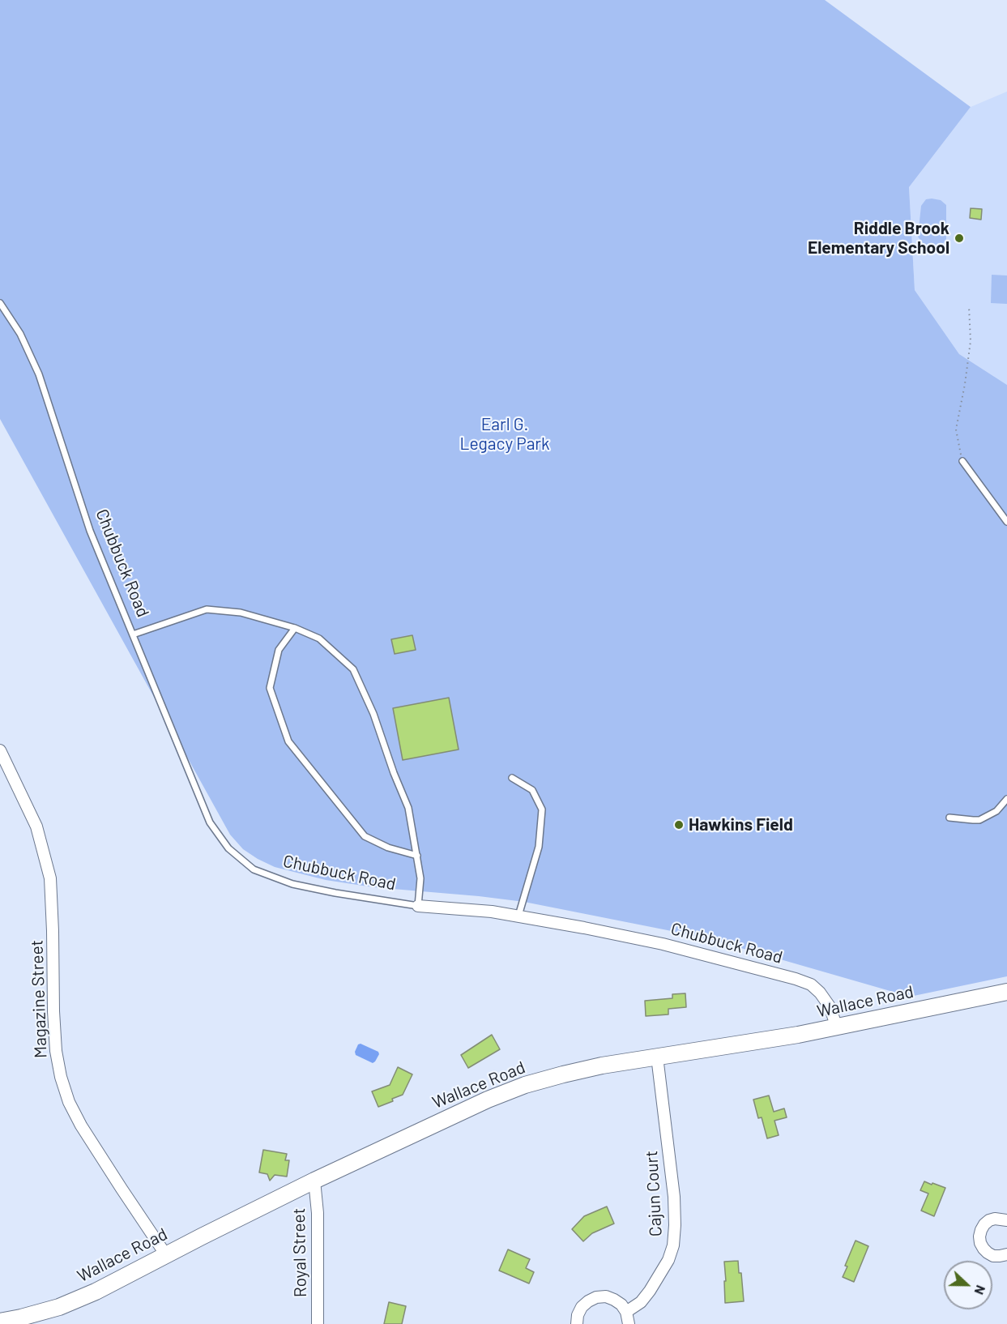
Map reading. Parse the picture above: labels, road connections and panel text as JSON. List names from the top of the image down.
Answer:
{
  "streets": {
    "street": [
      "Chubbuck Road",
      "Magazine Street",
      "Wallace Road",
      "Cajun Court",
      "Royal Street"
    ]
  },
  "crossings": [
    ["Chubbuck Road", "Wallace Road"],
    ["Magazine Street", "Wallace Road"],
    ["Wallace Road", "Cajun Court"],
    ["Wallace Road", "Royal Street"]
  ],
  "parks": ["Earl G. Legacy Park"],
  "places": ["Riddle Brook Elementary School", "Hawkins Field"],
  "north": "right"
}
